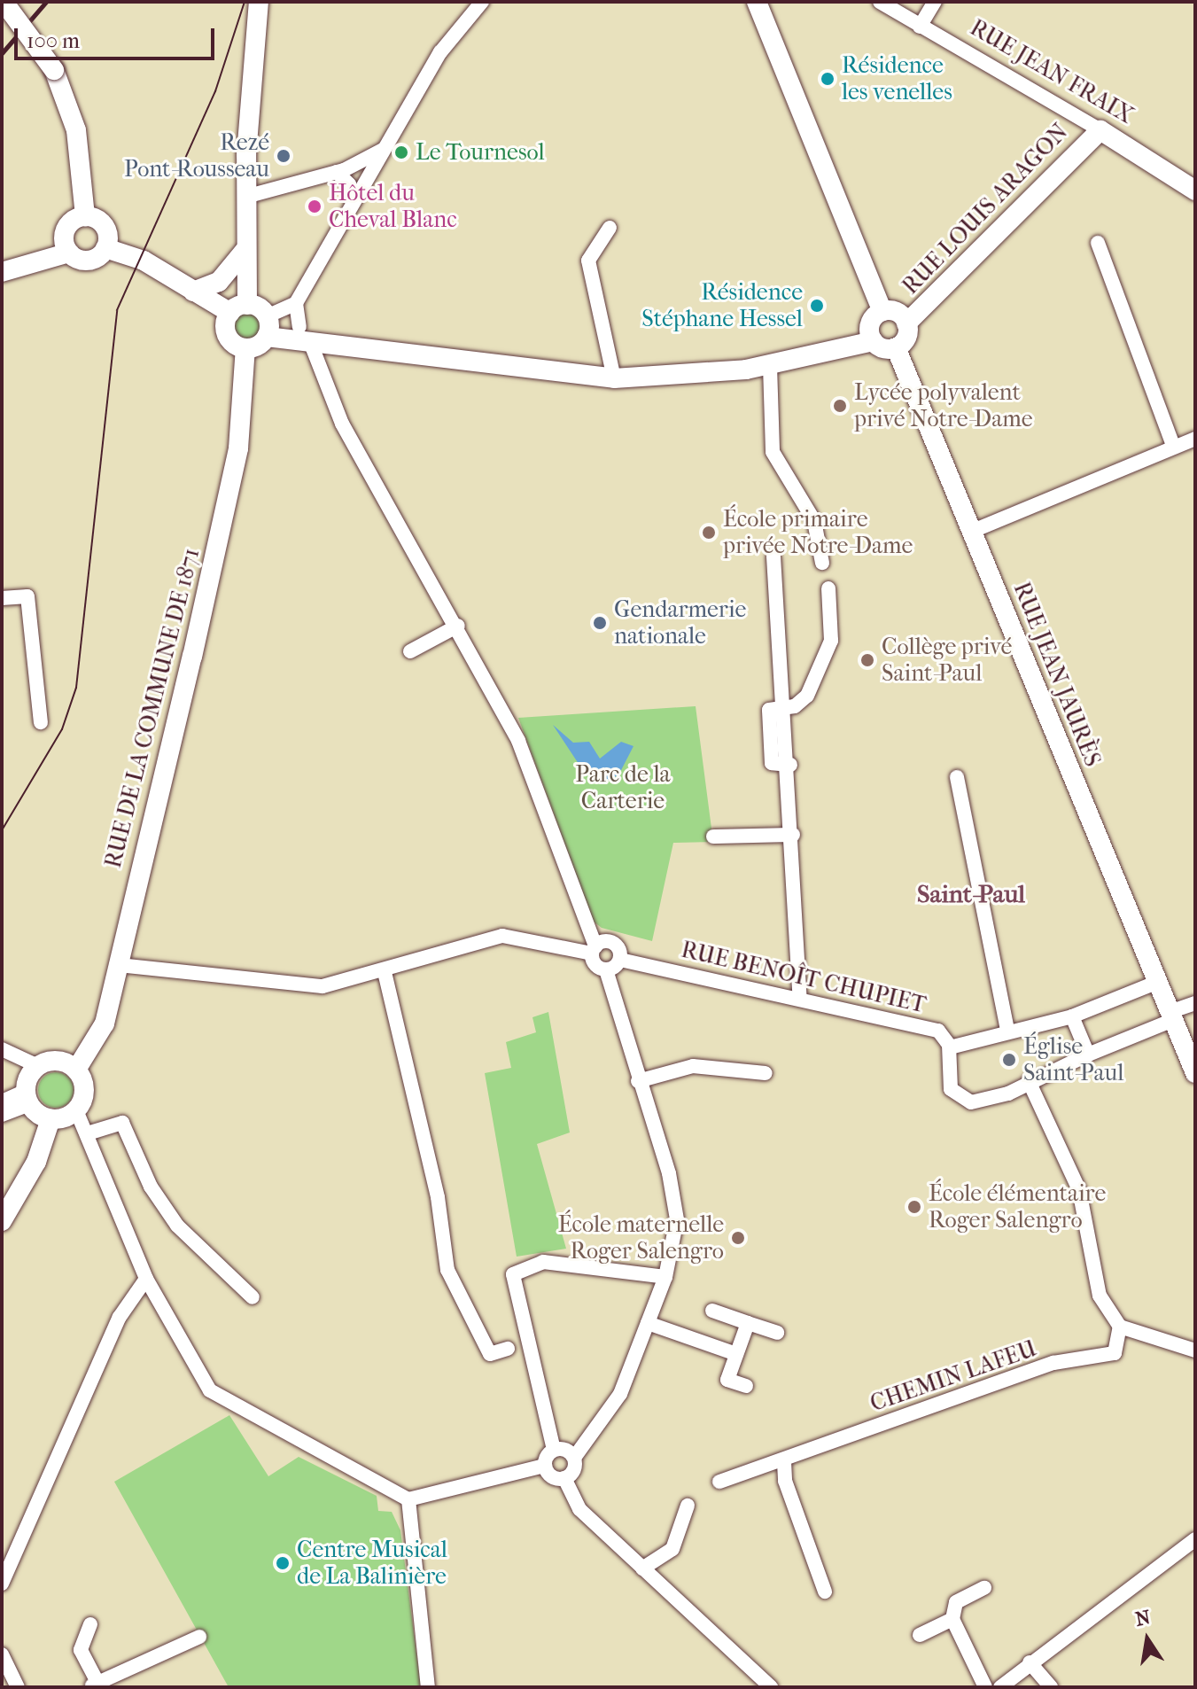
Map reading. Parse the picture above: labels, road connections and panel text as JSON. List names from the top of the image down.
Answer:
{
  "streets": {
    "street": [
      "RUE JEAN FRAIX",
      "RUE LOUIS ARAGON",
      "RUE JEAN JAURÈS",
      "RUE DE LA COMMUNE DE 1871",
      "RUE BENOÎT CHUPIET",
      "CHEMIN LAFEU"
    ]
  },
  "crossings": [
    ["RUE JEAN FRAIX", "RUE LOUIS ARAGON"],
    ["RUE LOUIS ARAGON", "RUE JEAN JAURÈS"]
  ],
  "districts": ["Saint-Paul"],
  "parks": ["Parc de la Carterie"],
  "places": [
    "Résidence les venelles",
    "Le Tournesol",
    "Rezé Pont-Rousseau",
    "Hôtel du Cheval Blanc",
    "Résidence Stéphane Hessel",
    "Lycée polyvalent privé Notre-Dame",
    "École primaire privée Notre-Dame",
    "Gendarmerie nationale",
    "Collège privé Saint-Paul",
    "Église Saint-Paul",
    "École élémentaire Roger Salengro",
    "École maternelle Roger Salengro",
    "Centre Musical de La Balinière"
  ],
  "scale_bar": "100 m",
  "north": "top"
}
